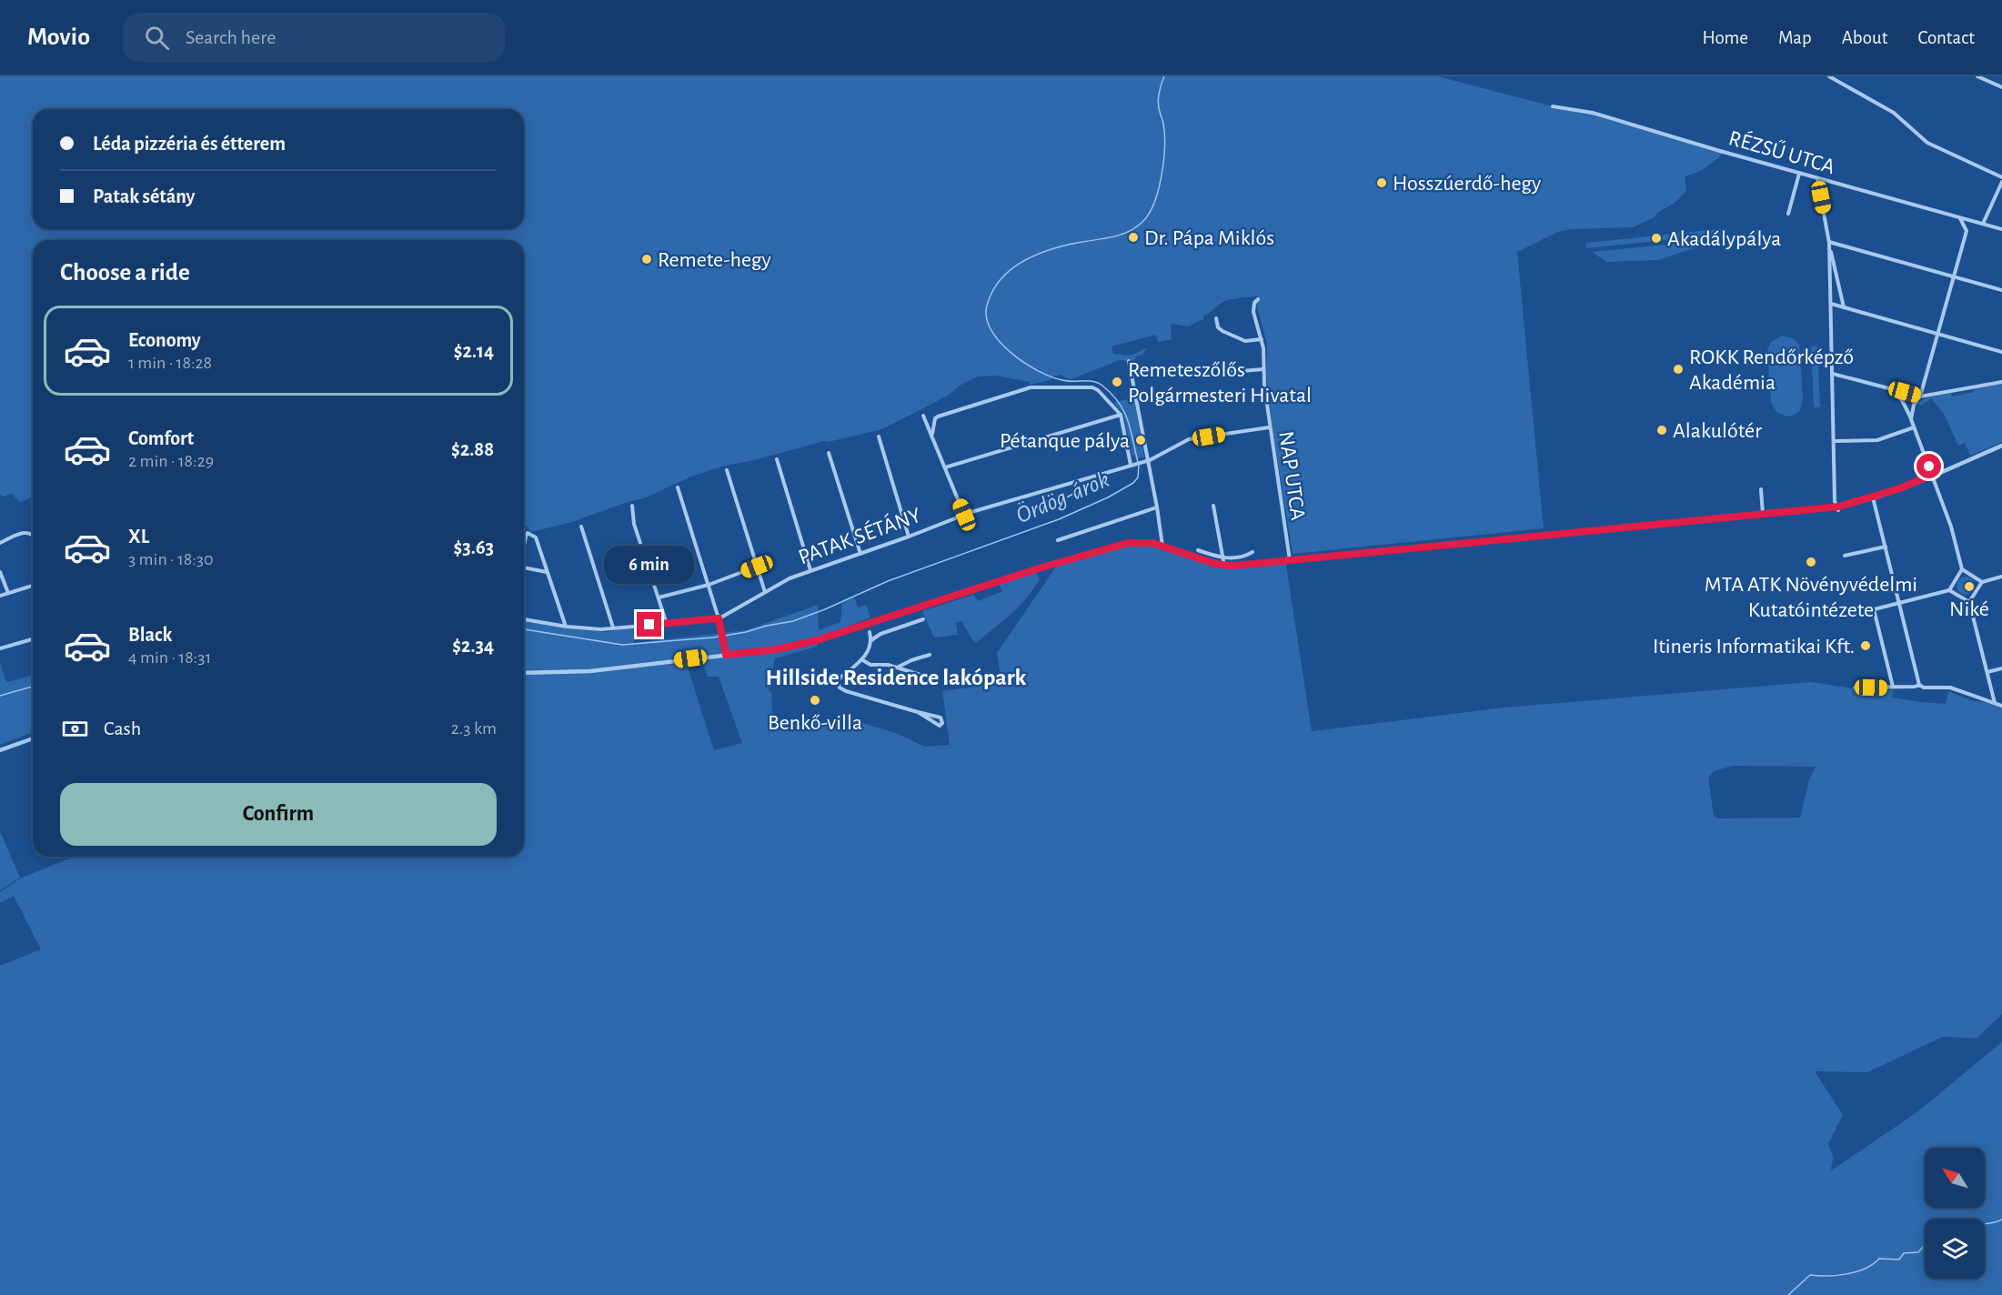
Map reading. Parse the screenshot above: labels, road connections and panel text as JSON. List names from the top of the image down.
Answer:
{
  "streets": {
    "street": ["RÉZSŰ UTCA", "NAP UTCA", "PATAK SÉTÁNY"]
  },
  "crossings": [
    ["NAP UTCA", "PATAK SÉTÁNY"]
  ],
  "districts": ["Hillside Residence lakópark"],
  "water": ["Ördög-árok"],
  "places": [
    "Hosszúerdő-hegy",
    "Dr. Pápa Miklós",
    "Akadálypálya",
    "Remete-hegy",
    "ROKK Rendőrképző Akadémia",
    "Remeteszőlős Polgármesteri Hivatal",
    "Alakulótér",
    "Pétanque pálya",
    "MTA ATK Növényvédelmi Kutatóintézete",
    "Niké",
    "Itineris Informatikai Kft.",
    "Benkő-villa"
  ],
  "north": "top left",
  "page": {
    "header": "Movio",
    "search": "Search here",
    "nav": [
      "Home",
      "Map",
      "About",
      "Contact"
    ],
    "banner": ["Léda pizzéria és étterem", "Patak sétány"],
    "heading": "Choose a ride",
    "list": [
      {
        "name": "Economy",
        "note": "1 min · 18:28",
        "value": "$2.14"
      },
      {
        "name": "Comfort",
        "note": "2 min · 18:29",
        "value": "$2.88"
      },
      {
        "name": "XL",
        "note": "3 min · 18:30",
        "value": "$3.63"
      },
      {
        "name": "Black",
        "note": "4 min · 18:31",
        "value": "$2.34"
      }
    ],
    "bubble": "6 min",
    "pay": ["Cash", "2.3 km"],
    "buttons": "Confirm"
  }
}
